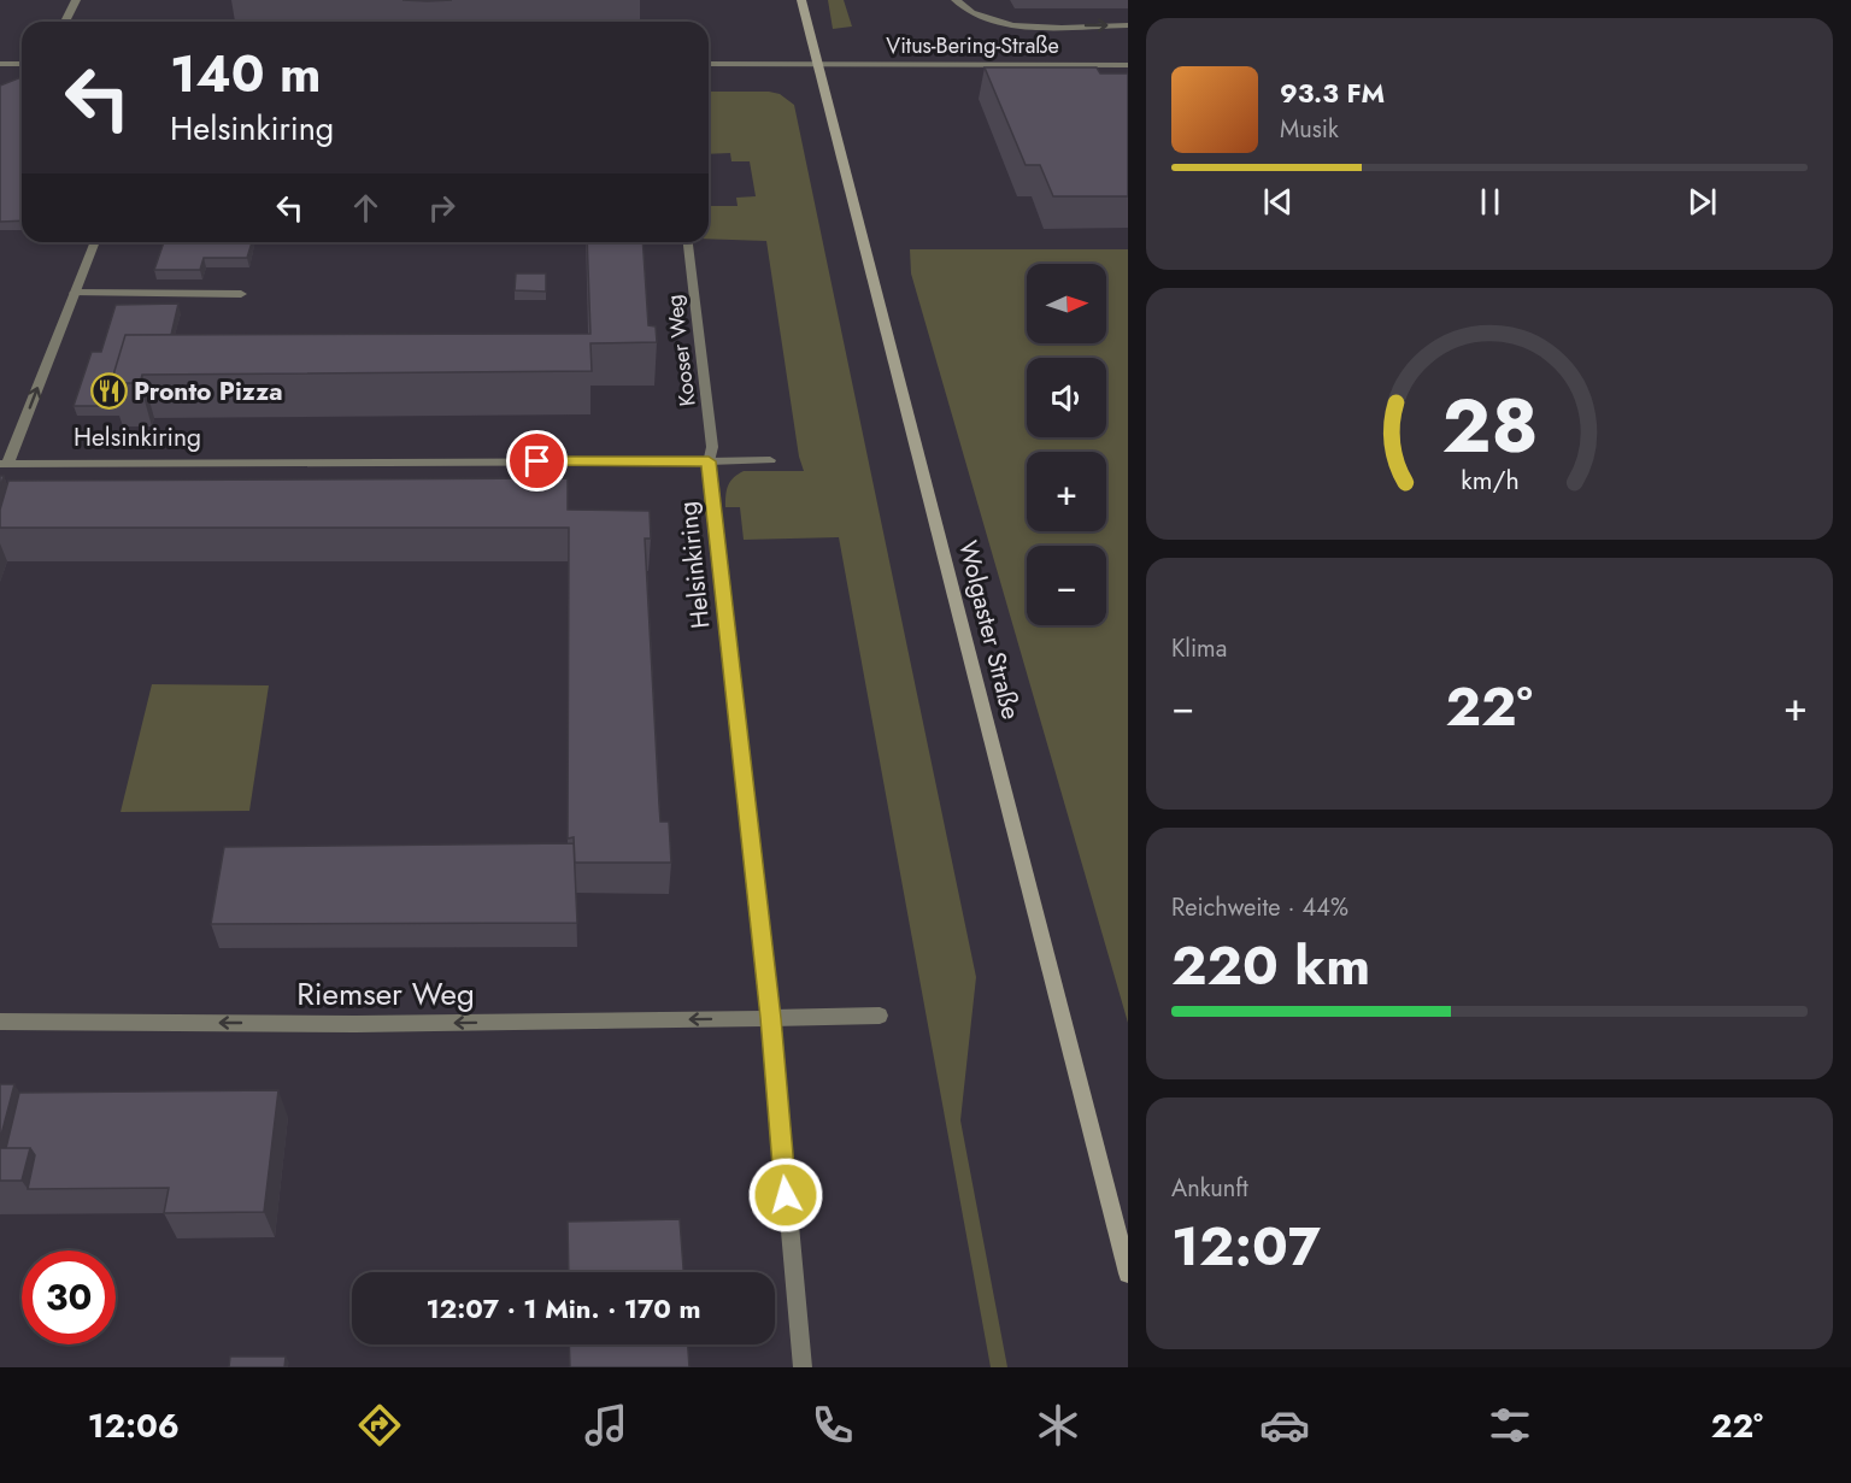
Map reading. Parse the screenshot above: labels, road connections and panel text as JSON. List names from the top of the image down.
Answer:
{
  "streets": {
    "main road": ["Wolgaster Straße"],
    "street": [
      "Vitus-Bering-Straße",
      "Kooser Weg",
      "Helsinkiring",
      "Riemser Weg"
    ]
  },
  "crossings": [
    ["Vitus-Bering-Straße", "Wolgaster Straße"],
    ["Kooser Weg", "Helsinkiring"],
    ["Helsinkiring", "Riemser Weg"]
  ],
  "one_way": ["Riemser Weg"],
  "places": {
    "restaurant": ["Pronto Pizza"]
  },
  "north": "right",
  "page": {
    "turn": ["140 m", "Helsinkiring"],
    "song": ["93.3 FM", "Musik"],
    "map_buttons": ["+", "−"],
    "tile": [
      "Klima",
      ["Reichweite · 44%", "220 km"],
      ["Ankunft", "12:07"]
    ],
    "heat": ["−", "22°", "+"],
    "limit": "30",
    "trip": "12:07 · 1 Min. · 170 m",
    "tabs": ["12:06", "22°"],
    "gauge": ["28", "km/h"]
  }
}
